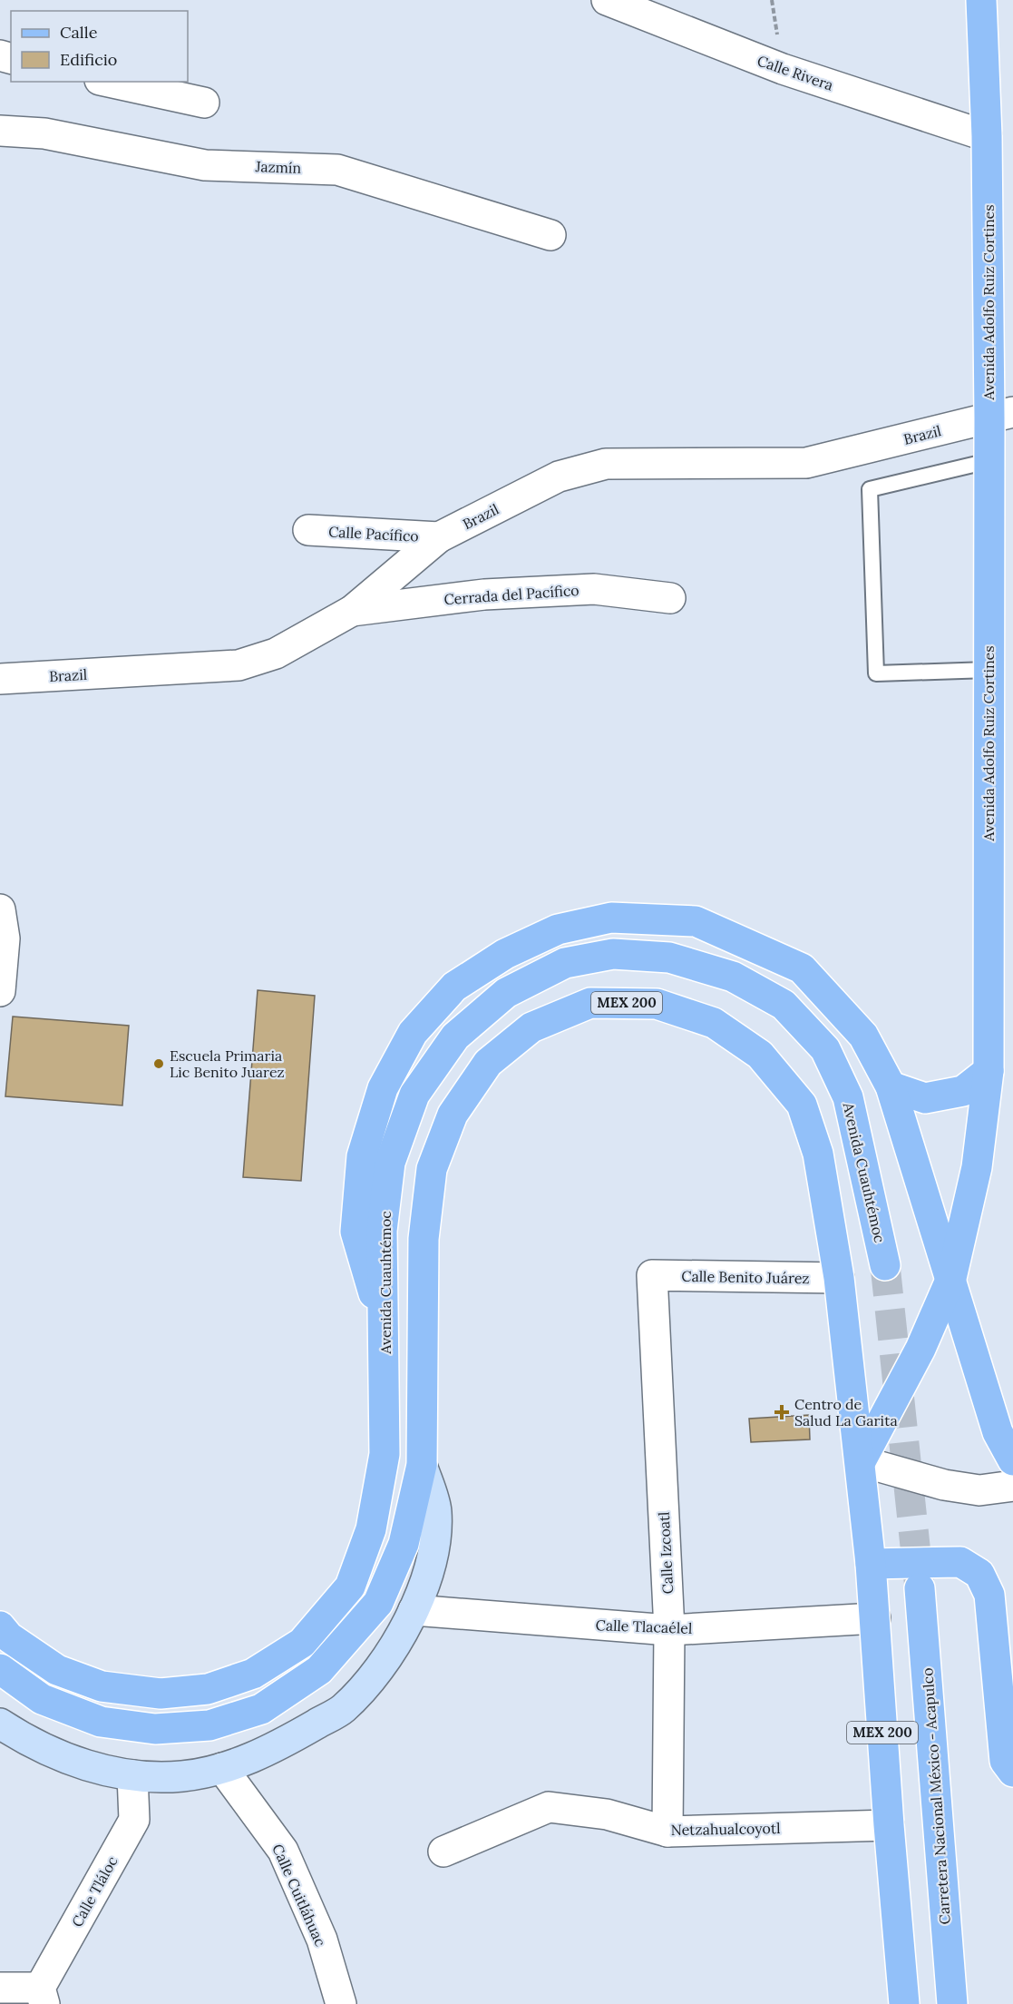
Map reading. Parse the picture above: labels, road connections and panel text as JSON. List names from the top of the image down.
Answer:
{
  "streets": {
    "main road": [
      "Avenida Adolfo Ruiz Cortines",
      "MEX 200",
      "Avenida Cuauhtémoc",
      "Carretera Nacional México - Acapulco"
    ],
    "street": [
      "Calle Rivera",
      "Jazmín",
      "Brazil",
      "Calle Pacífico",
      "Cerrada del Pacífico",
      "Calle Benito Juárez",
      "Calle Izcoatl",
      "Calle Tlacaélel",
      "Netzahualcoyotl",
      "Calle Tláloc",
      "Calle Cuitláhuac"
    ]
  },
  "crossings": [
    ["Calle Rivera", "Avenida Adolfo Ruiz Cortines"],
    ["Avenida Adolfo Ruiz Cortines", "Brazil"],
    ["Avenida Adolfo Ruiz Cortines", "MEX 200"],
    ["Brazil", "Calle Pacífico"],
    ["Brazil", "Cerrada del Pacífico"],
    ["MEX 200", "Calle Benito Juárez"],
    ["MEX 200", "Calle Tlacaélel"],
    ["MEX 200", "Netzahualcoyotl"],
    ["Calle Benito Juárez", "Calle Izcoatl"],
    ["Calle Izcoatl", "Calle Tlacaélel"],
    ["Calle Izcoatl", "Netzahualcoyotl"]
  ],
  "places": {
    "other": ["Escuela Primaria Lic Benito Juarez"],
    "health": ["Centro de Salud La Garita"]
  },
  "legend": ["Calle", "Edificio"]
}
